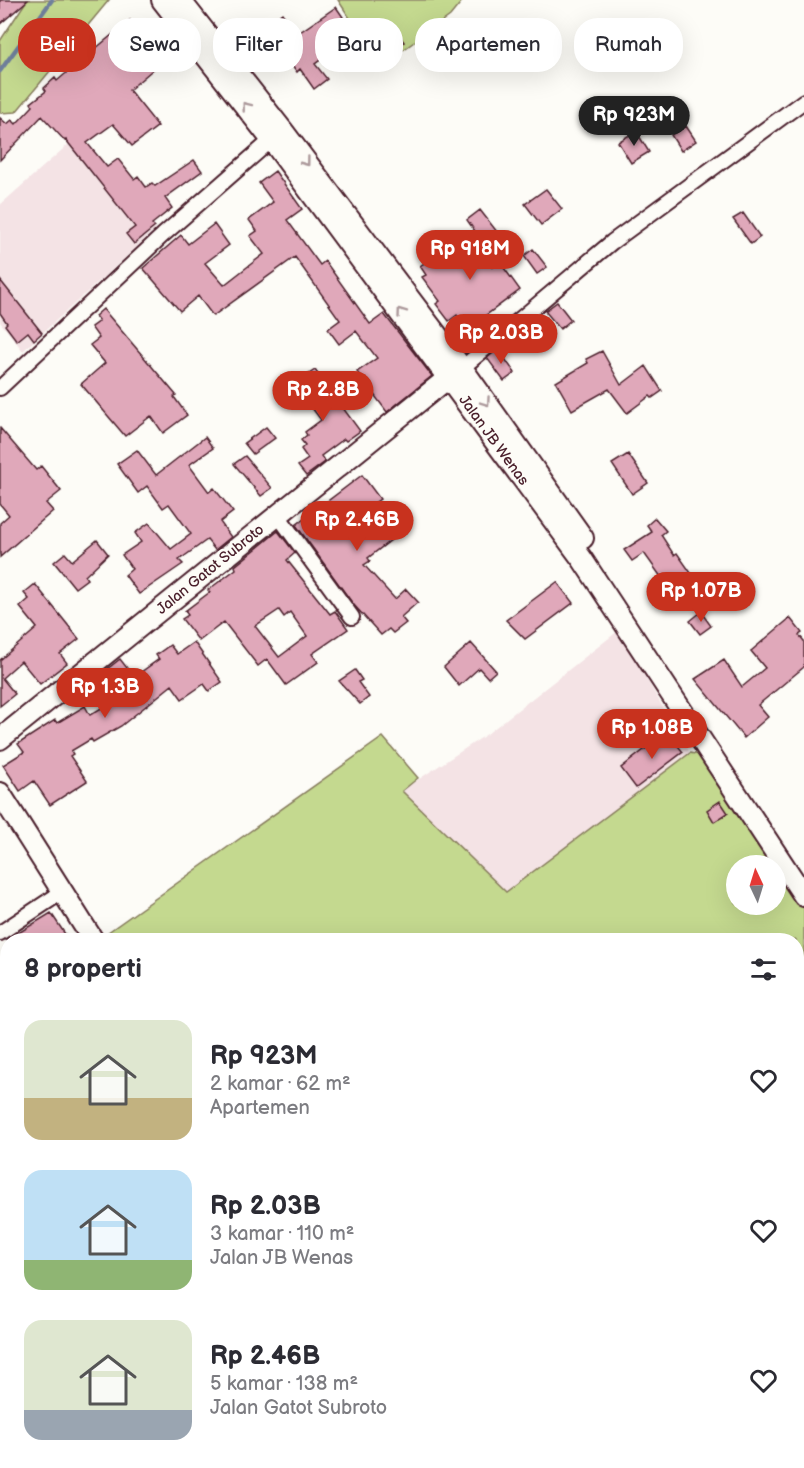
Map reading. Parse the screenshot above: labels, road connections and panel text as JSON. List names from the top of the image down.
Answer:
{
  "streets": {
    "main road": ["Jalan JB Wenas", "Jalan Gatot Subroto"]
  },
  "crossings": [
    ["Jalan JB Wenas", "Jalan Gatot Subroto"]
  ],
  "north": "top",
  "page": {
    "chip": [
      "Beli",
      "Sewa",
      "Filter",
      "Baru",
      "Apartemen",
      "Rumah"
    ],
    "price": [
      "Rp 923M",
      "Rp 918M",
      "Rp 2.03B",
      "Rp 2.8B",
      "Rp 2.46B",
      "Rp 1.07B",
      "Rp 1.3B",
      "Rp 1.08B"
    ],
    "heading": "8 properti",
    "list": [
      {
        "name": "Rp 923M",
        "note": "2 kamar · 62 m² · Apartemen"
      },
      {
        "name": "Rp 2.03B",
        "note": "3 kamar · 110 m² · Jalan JB Wenas"
      },
      {
        "name": "Rp 2.46B",
        "note": "5 kamar · 138 m² · Jalan Gatot Subroto"
      }
    ]
  }
}
